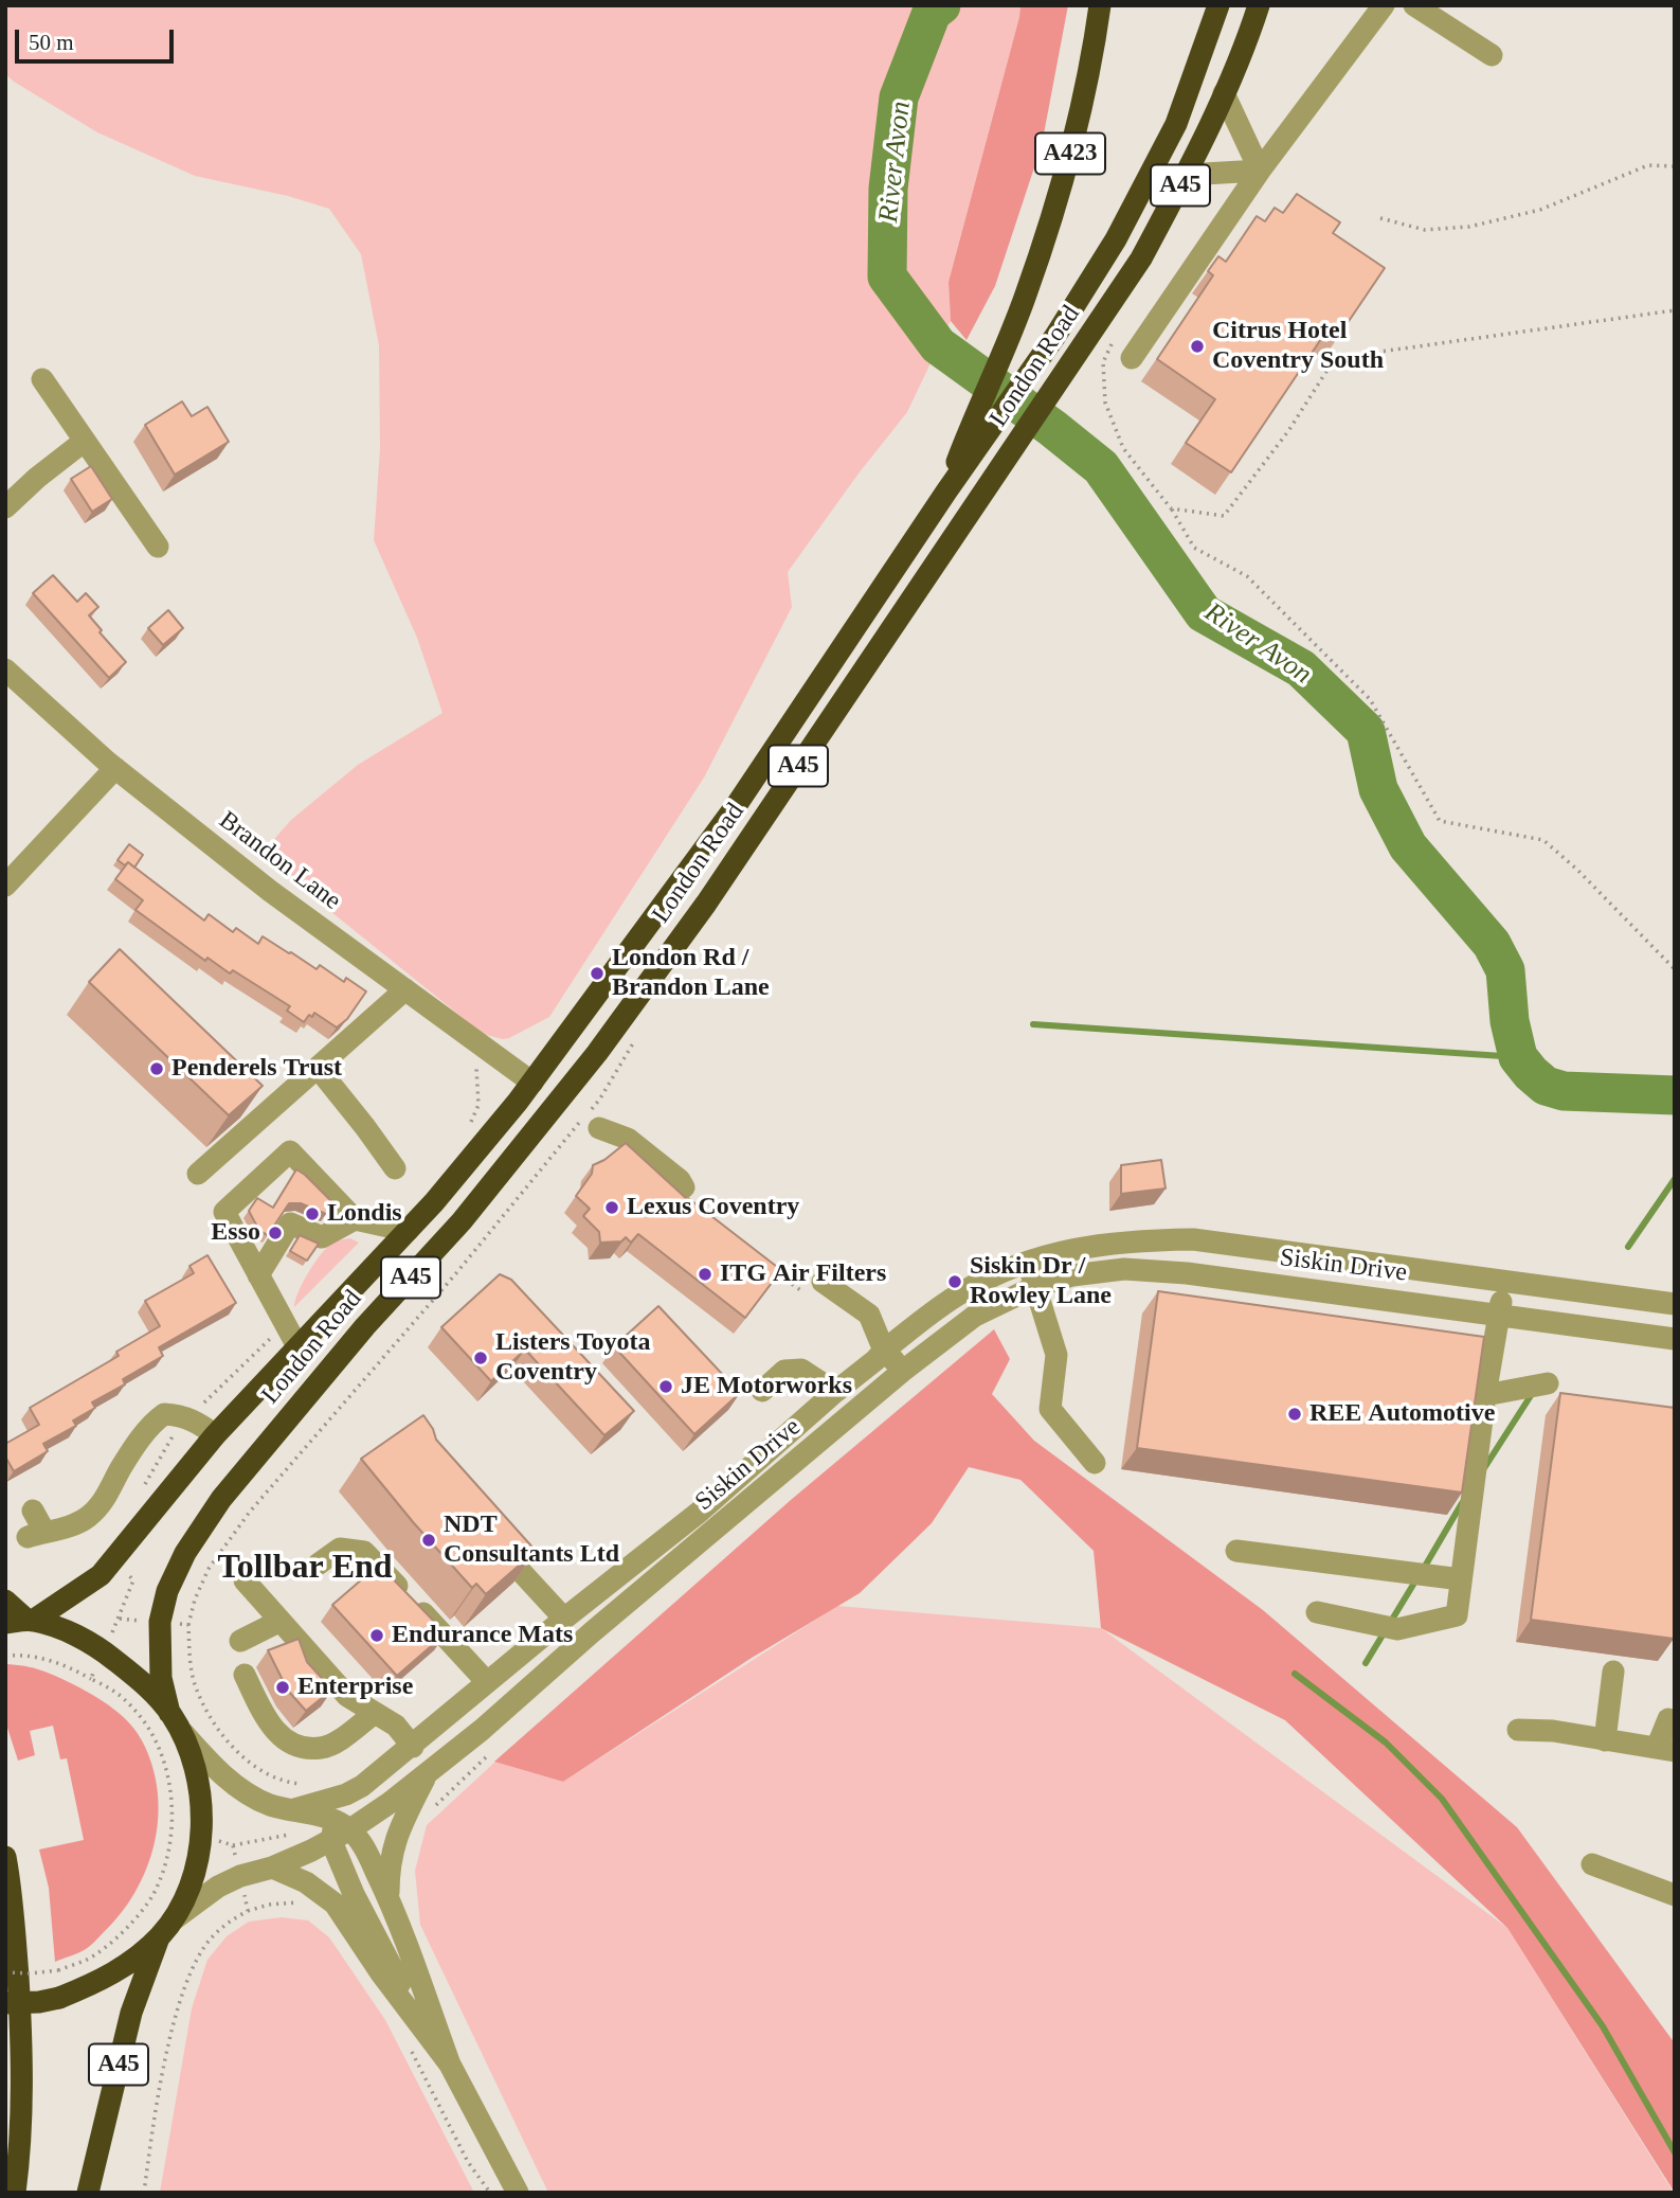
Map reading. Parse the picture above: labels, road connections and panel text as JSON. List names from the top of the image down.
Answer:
{
  "streets": {
    "highway": ["A423", "A45", "London Road"],
    "street": ["Brandon Lane", "Siskin Drive"]
  },
  "crossings": [
    ["A423", "London Road"],
    ["London Road", "Brandon Lane"]
  ],
  "districts": ["Tollbar End"],
  "water": ["River Avon"],
  "places": [
    "Citrus Hotel Coventry South",
    "London Rd / Brandon Lane",
    "Penderels Trust",
    "Lexus Coventry",
    "Londis",
    "Esso",
    "ITG Air Filters",
    "Siskin Dr / Rowley Lane",
    "Listers Toyota Coventry",
    "JE Motorworks",
    "REE Automotive",
    "NDT Consultants Ltd",
    "Endurance Mats",
    "Enterprise"
  ],
  "scale_bar": "50 m"
}
